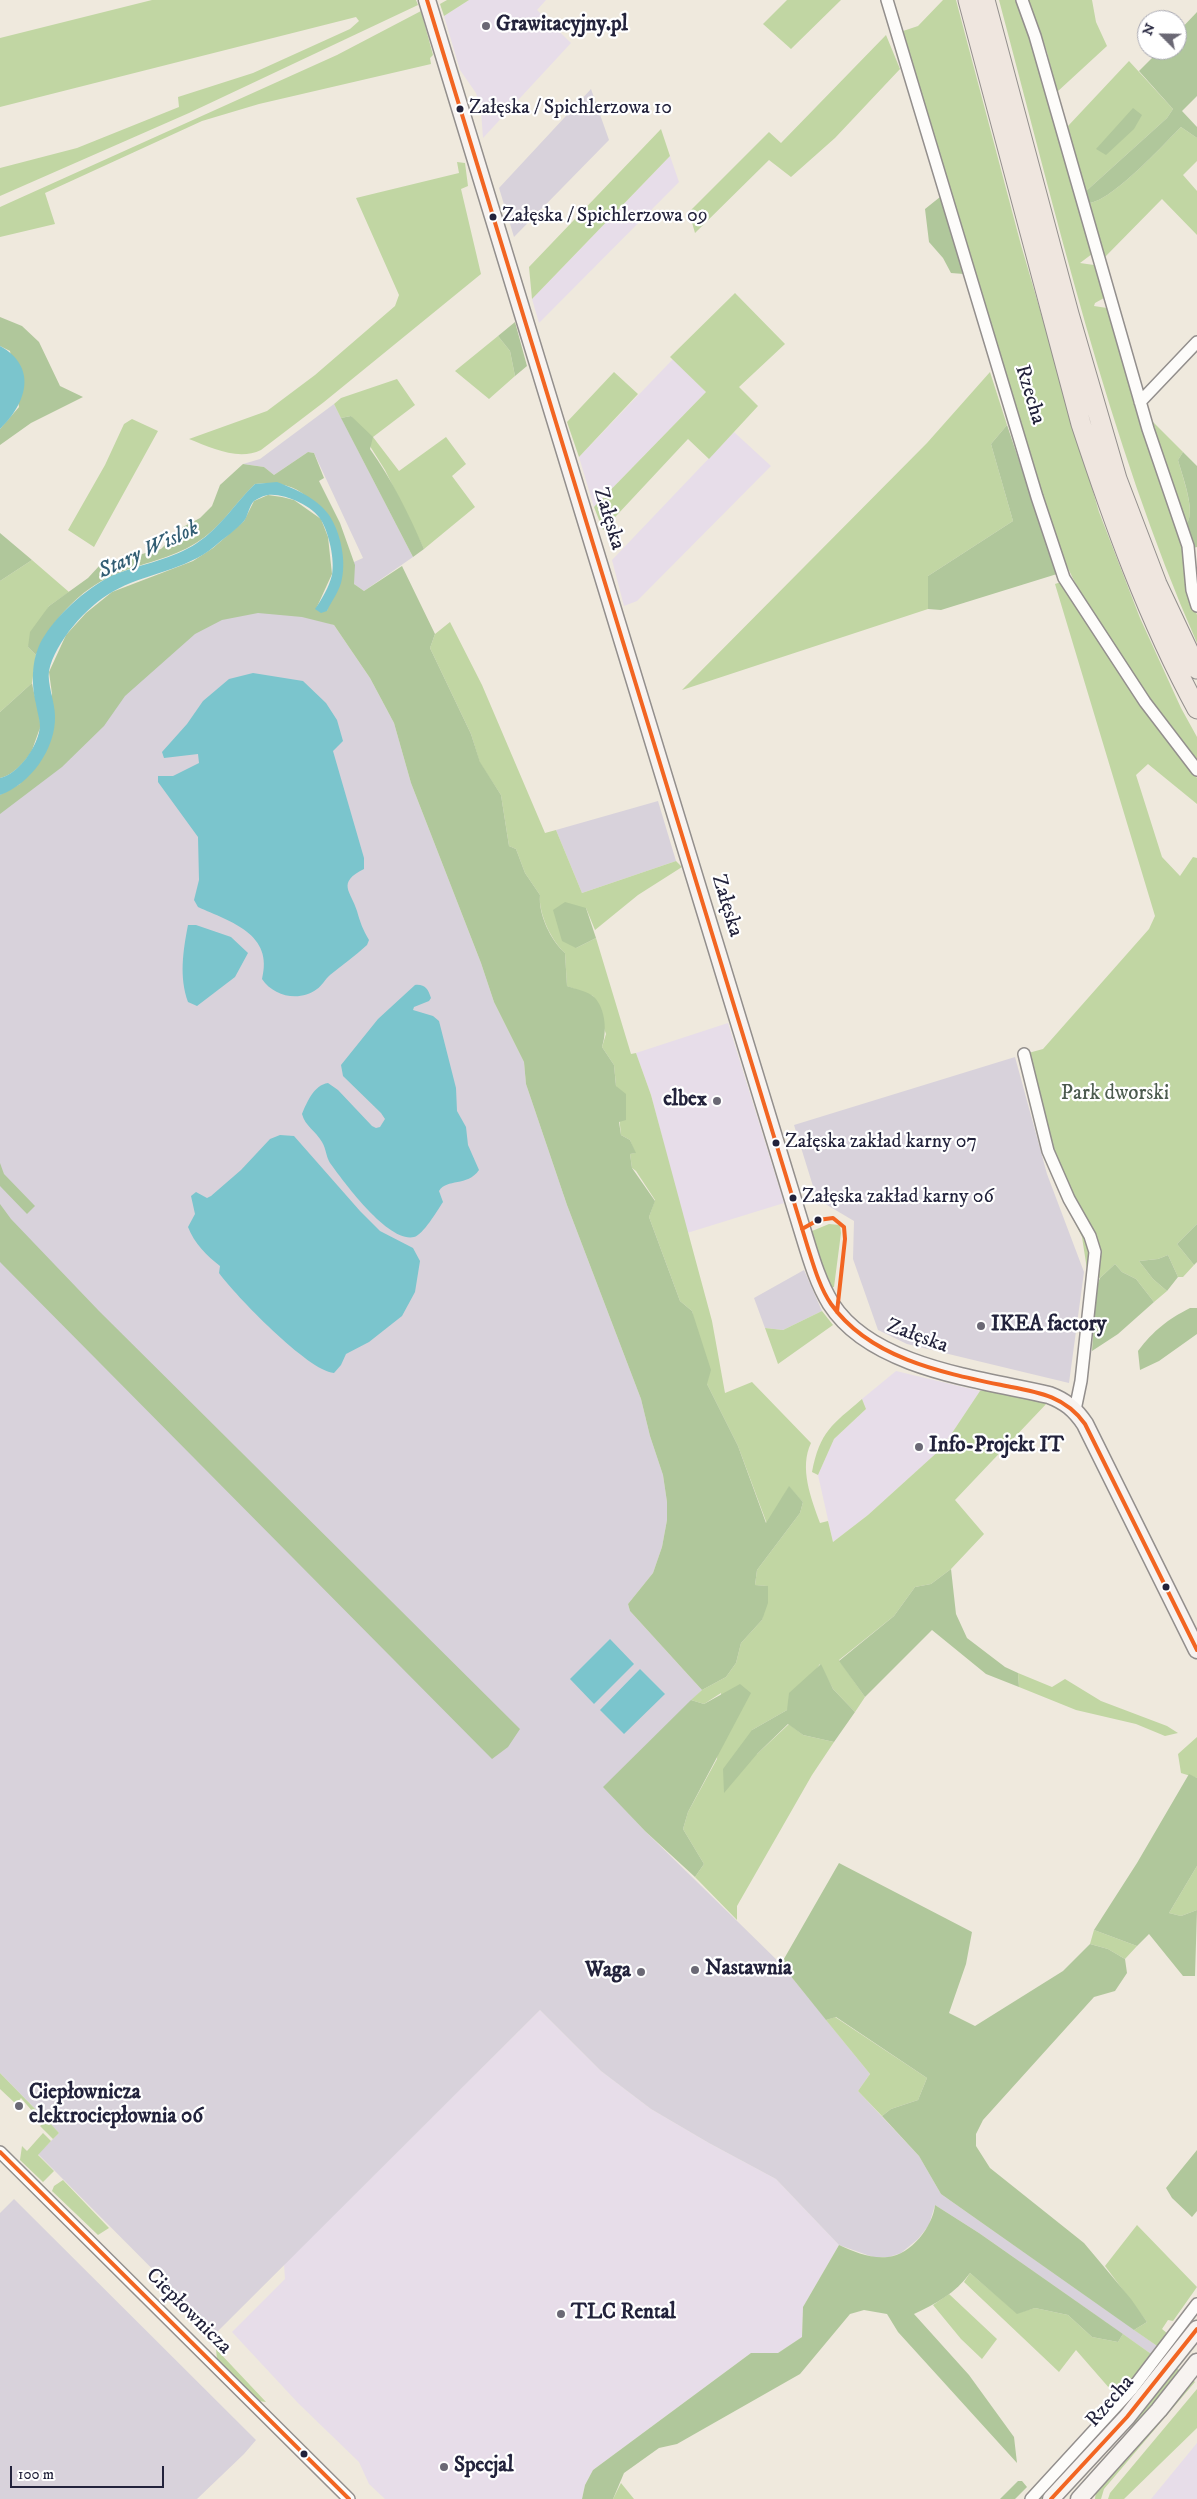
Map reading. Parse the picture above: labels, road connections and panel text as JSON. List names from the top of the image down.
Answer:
{
  "streets": {
    "street": ["Rzecha", "Załęska", "Ciepłownicza"]
  },
  "water": ["Stary Wislok"],
  "parks": ["Park dworski"],
  "places": [
    "Grawitacyjny.pl",
    "Załęska / Spichlerzowa 10",
    "Załęska / Spichlerzowa 09",
    "elbex",
    "Załęska zakład karny 07",
    "Załęska zakład karny 06",
    "IKEA factory",
    "Info-Projekt IT",
    "Nastawnia",
    "Waga",
    "Ciepłownicza elektrociepłownia 06",
    "TLC Rental",
    "Specjal"
  ],
  "scale_bar": "100 m",
  "north": "top left"
}
